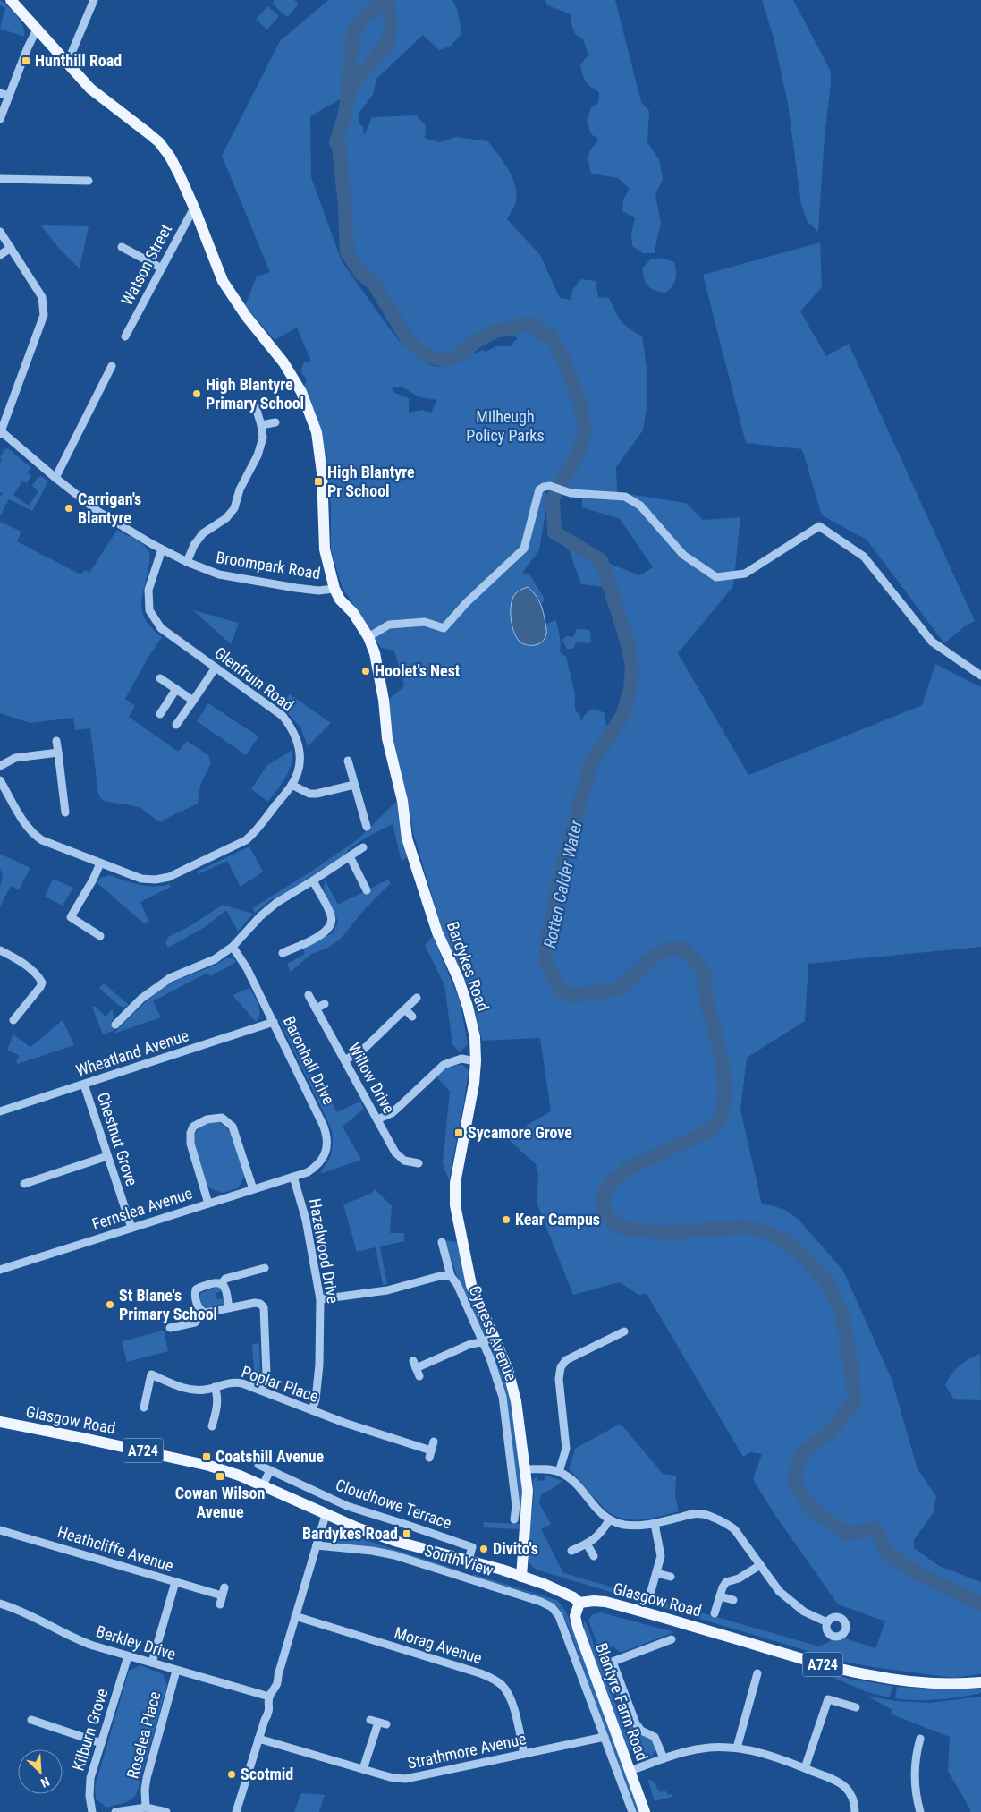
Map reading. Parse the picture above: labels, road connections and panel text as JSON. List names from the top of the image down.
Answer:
{
  "streets": {
    "main road": [
      "Bardykes Road",
      "Glasgow Road",
      "A724",
      "Blantyre Farm Road"
    ],
    "street": [
      "Watson Street",
      "Broompark Road",
      "Glenfruin Road",
      "Wheatland Avenue",
      "Baronhall Drive",
      "Willow Drive",
      "Chestnut Grove",
      "Fernslea Avenue",
      "Hazelwood Drive",
      "Cypress Avenue",
      "Poplar Place",
      "Cloudhowe Terrace",
      "Heathcliffe Avenue",
      "South View",
      "Berkley Drive",
      "Morag Avenue",
      "Kilburn Grove",
      "Roselea Place",
      "Strathmore Avenue"
    ]
  },
  "crossings": [
    ["Broompark Road", "Glenfruin Road"],
    ["Broompark Road", "Bardykes Road"],
    ["Bardykes Road", "Glasgow Road"],
    ["Wheatland Avenue", "Baronhall Drive"],
    ["Wheatland Avenue", "Chestnut Grove"],
    ["Baronhall Drive", "Fernslea Avenue"],
    ["Baronhall Drive", "Hazelwood Drive"],
    ["Chestnut Grove", "Fernslea Avenue"],
    ["Fernslea Avenue", "Hazelwood Drive"],
    ["Hazelwood Drive", "Poplar Place"],
    ["Glasgow Road", "Cloudhowe Terrace"],
    ["Glasgow Road", "Blantyre Farm Road"],
    ["South View", "Strathmore Avenue"],
    ["Berkley Drive", "Kilburn Grove"],
    ["Berkley Drive", "Roselea Place"],
    ["Morag Avenue", "Strathmore Avenue"]
  ],
  "water": ["Rotten Calder Water"],
  "parks": ["Milheugh Policy Parks"],
  "places": {
    "transit": [
      "Hunthill Road",
      "High Blantyre Pr School",
      "Sycamore Grove",
      "Coatshill Avenue",
      "Cowan Wilson Avenue",
      "Bardykes Road"
    ],
    "other": [
      "High Blantyre Primary School",
      "Carrigan's Blantyre",
      "Hoolet's Nest",
      "Kear Campus",
      "St Blane's Primary School",
      "Divito's",
      "Scotmid"
    ]
  },
  "north": "bottom right"
}
